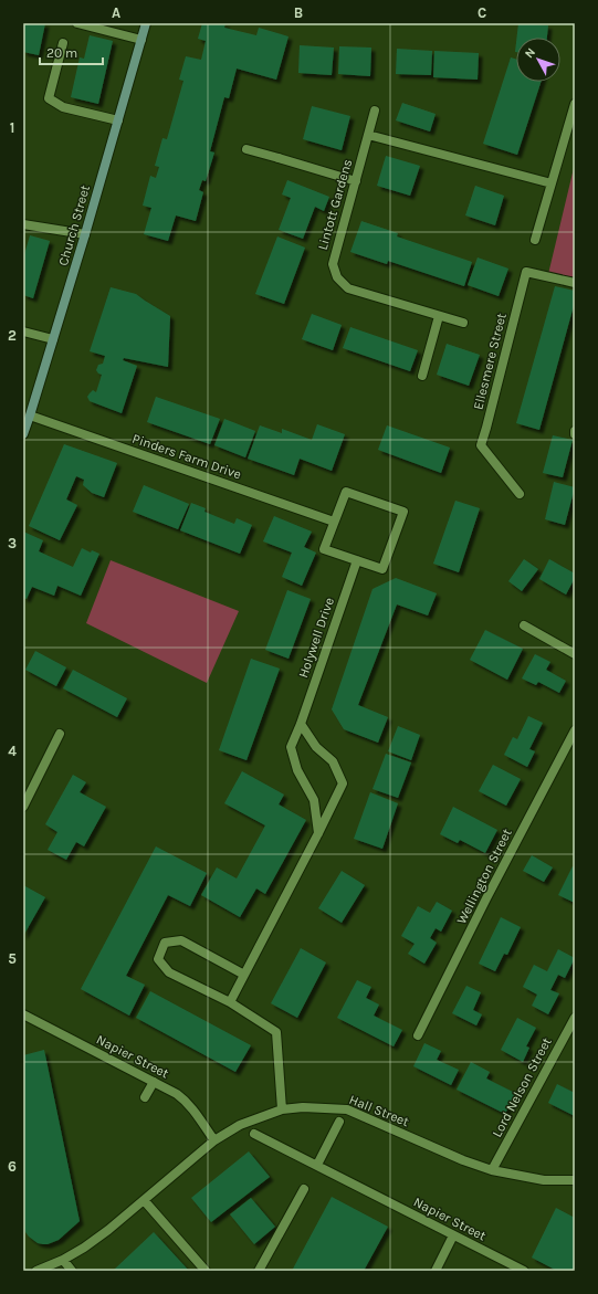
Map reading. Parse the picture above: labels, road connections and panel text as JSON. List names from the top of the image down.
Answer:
{
  "streets": {
    "street": [
      "Lintott Gardens",
      "Church Street",
      "Ellesmere Street",
      "Pinders Farm Drive",
      "Holywell Drive",
      "Wellington Street",
      "Napier Street",
      "Lord Nelson Street",
      "Hall Street"
    ]
  },
  "crossings": [
    ["Church Street", "Pinders Farm Drive"],
    ["Napier Street", "Hall Street"],
    ["Lord Nelson Street", "Hall Street"]
  ],
  "scale_bar": "20 m",
  "north": "top left",
  "grid": {
    "columns": ["A", "B", "C"],
    "rows": [
      "1",
      "2",
      "3",
      "4",
      "5",
      "6"
    ]
  }
}
